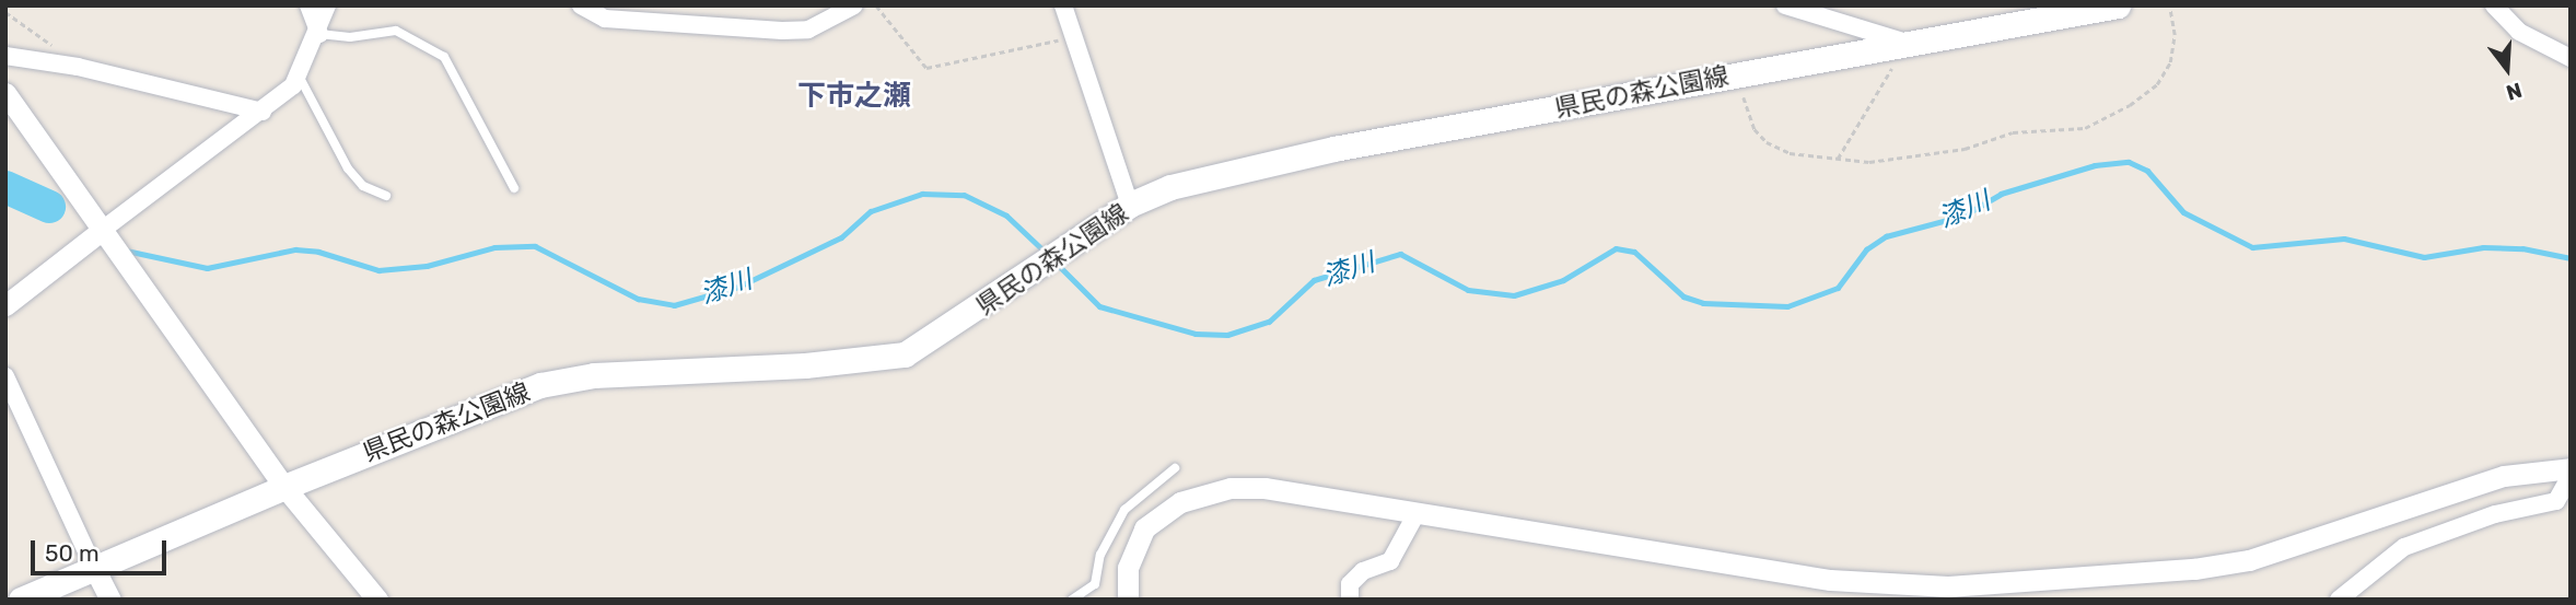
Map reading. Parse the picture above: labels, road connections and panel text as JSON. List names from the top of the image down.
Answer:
{
  "streets": {
    "main road": ["県民の森公園線"]
  },
  "districts": ["下市之瀬"],
  "water": ["漆川"],
  "scale_bar": "50 m",
  "north": "bottom"
}
